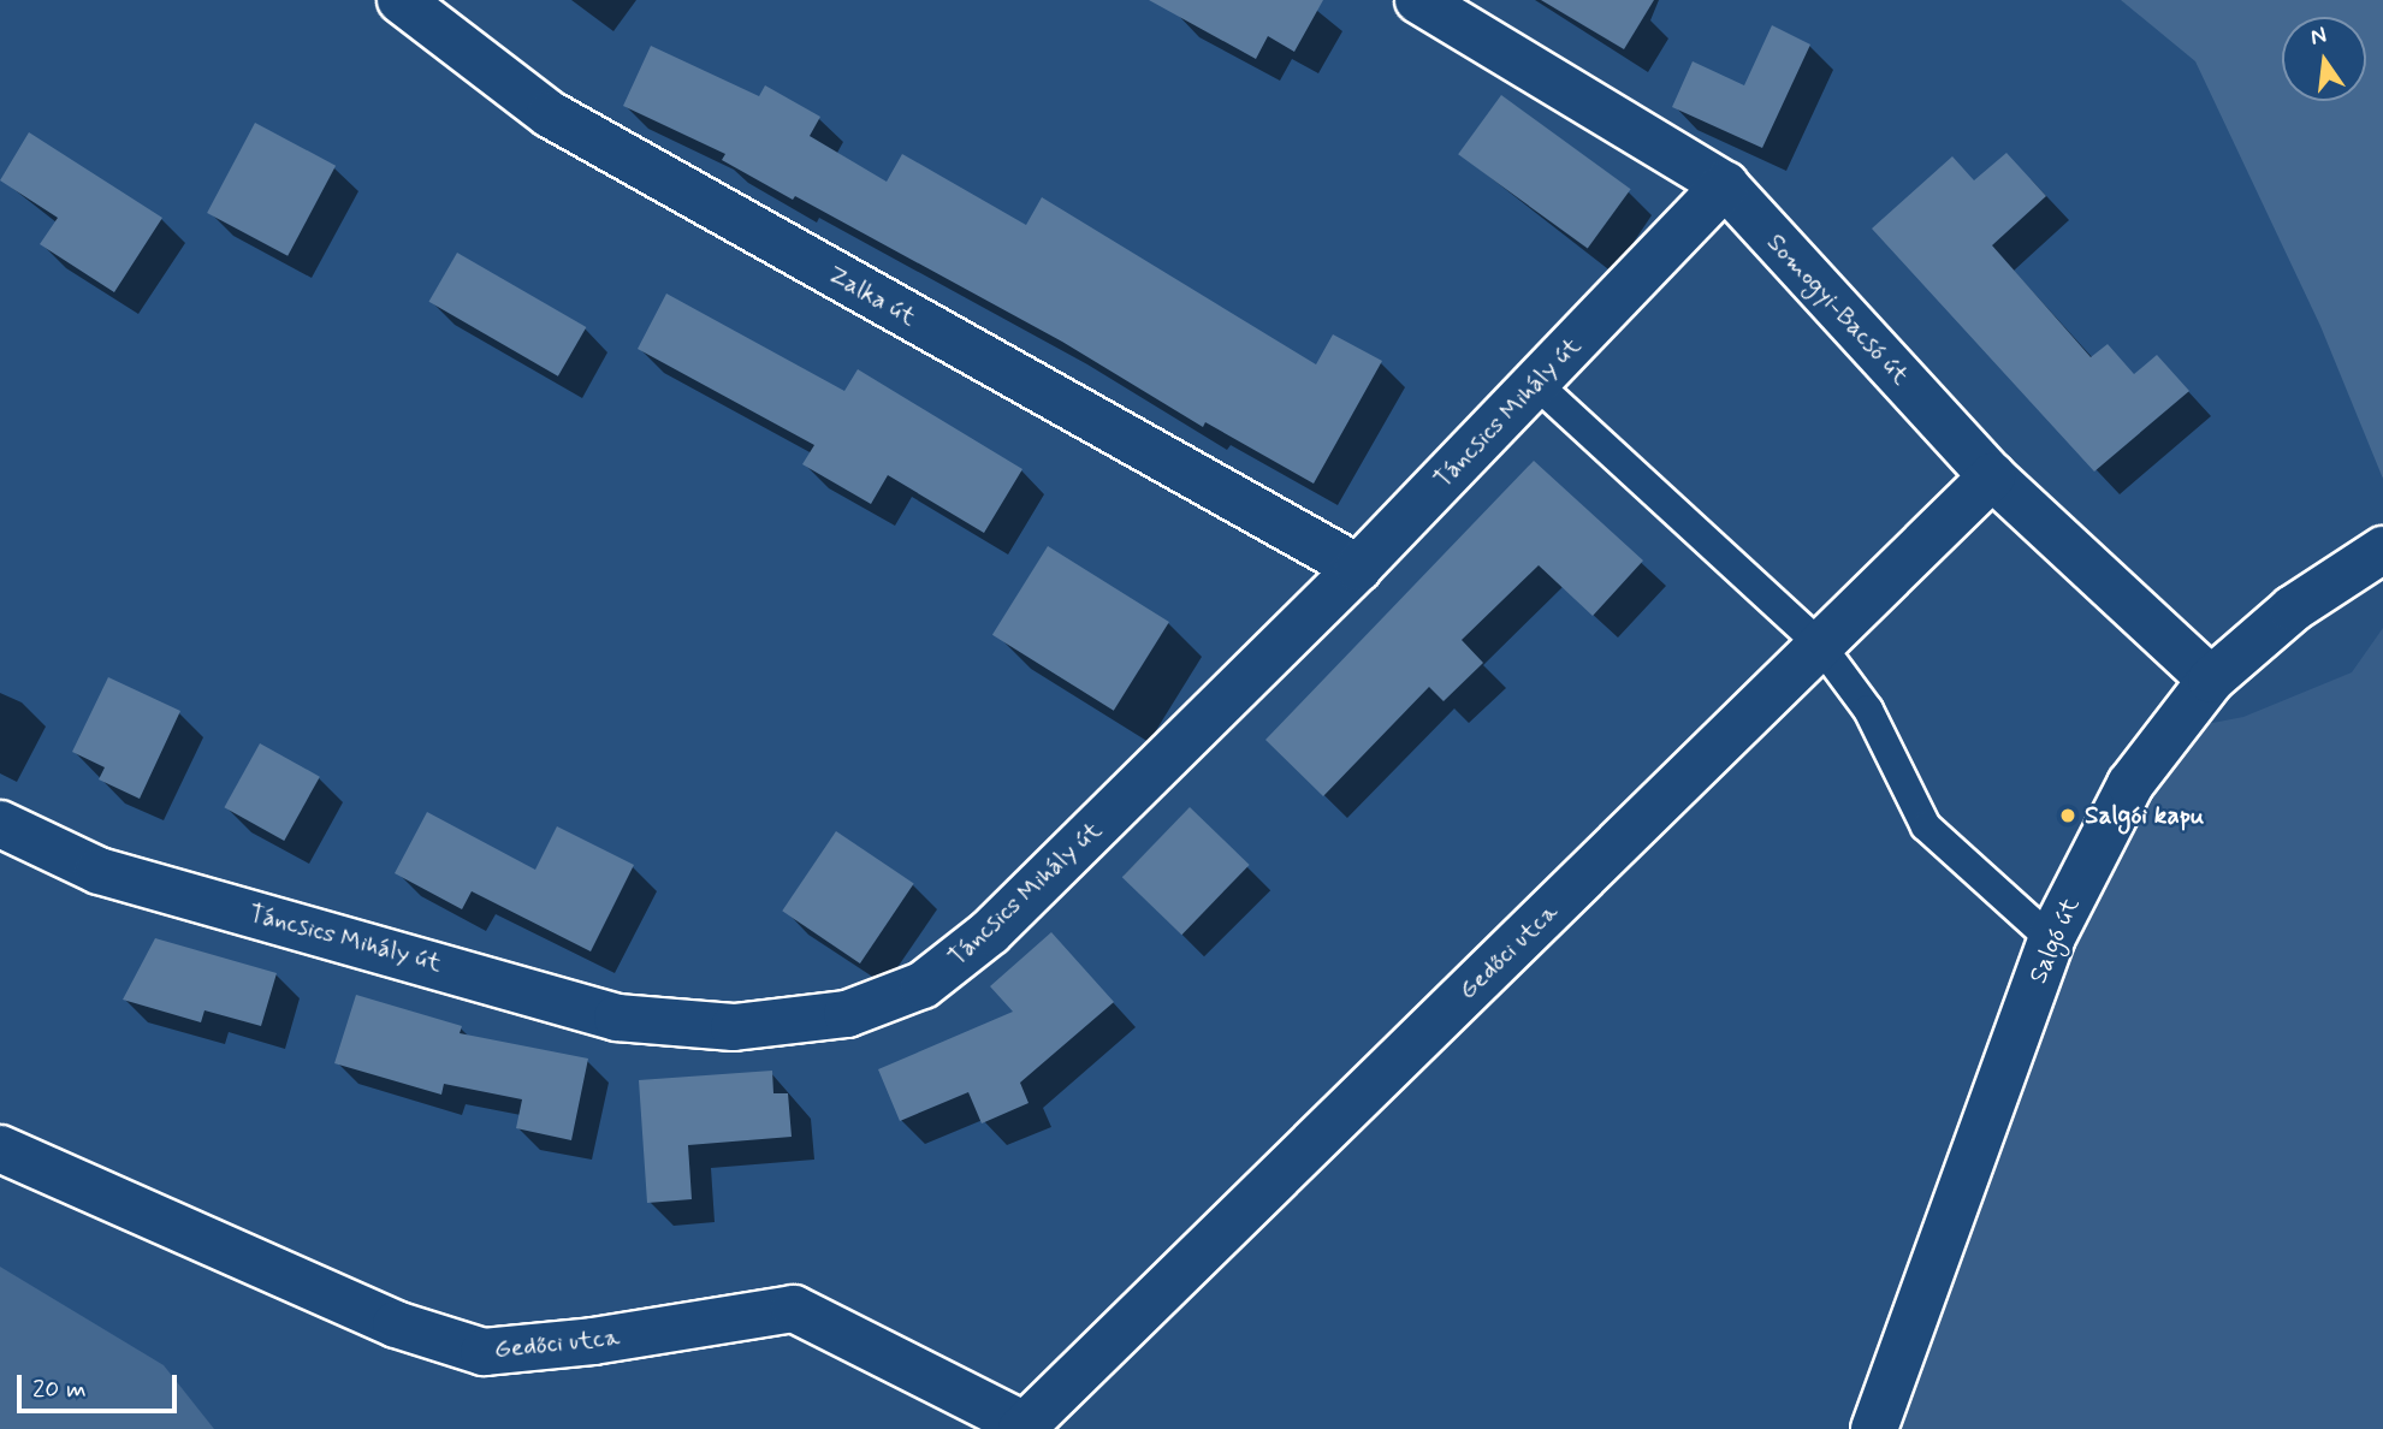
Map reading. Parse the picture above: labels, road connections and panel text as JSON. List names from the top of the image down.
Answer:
{
  "streets": {
    "street": [
      "Zalka út",
      "Somogyi-Bacsó út",
      "Táncsics Mihály út",
      "Salgó út",
      "Gedőci utca"
    ]
  },
  "crossings": [
    ["Zalka út", "Táncsics Mihály út"],
    ["Somogyi-Bacsó út", "Táncsics Mihály út"],
    ["Somogyi-Bacsó út", "Salgó út"],
    ["Somogyi-Bacsó út", "Gedőci utca"]
  ],
  "places": ["Salgói kapu"],
  "scale_bar": "20 m",
  "north": "top"
}
